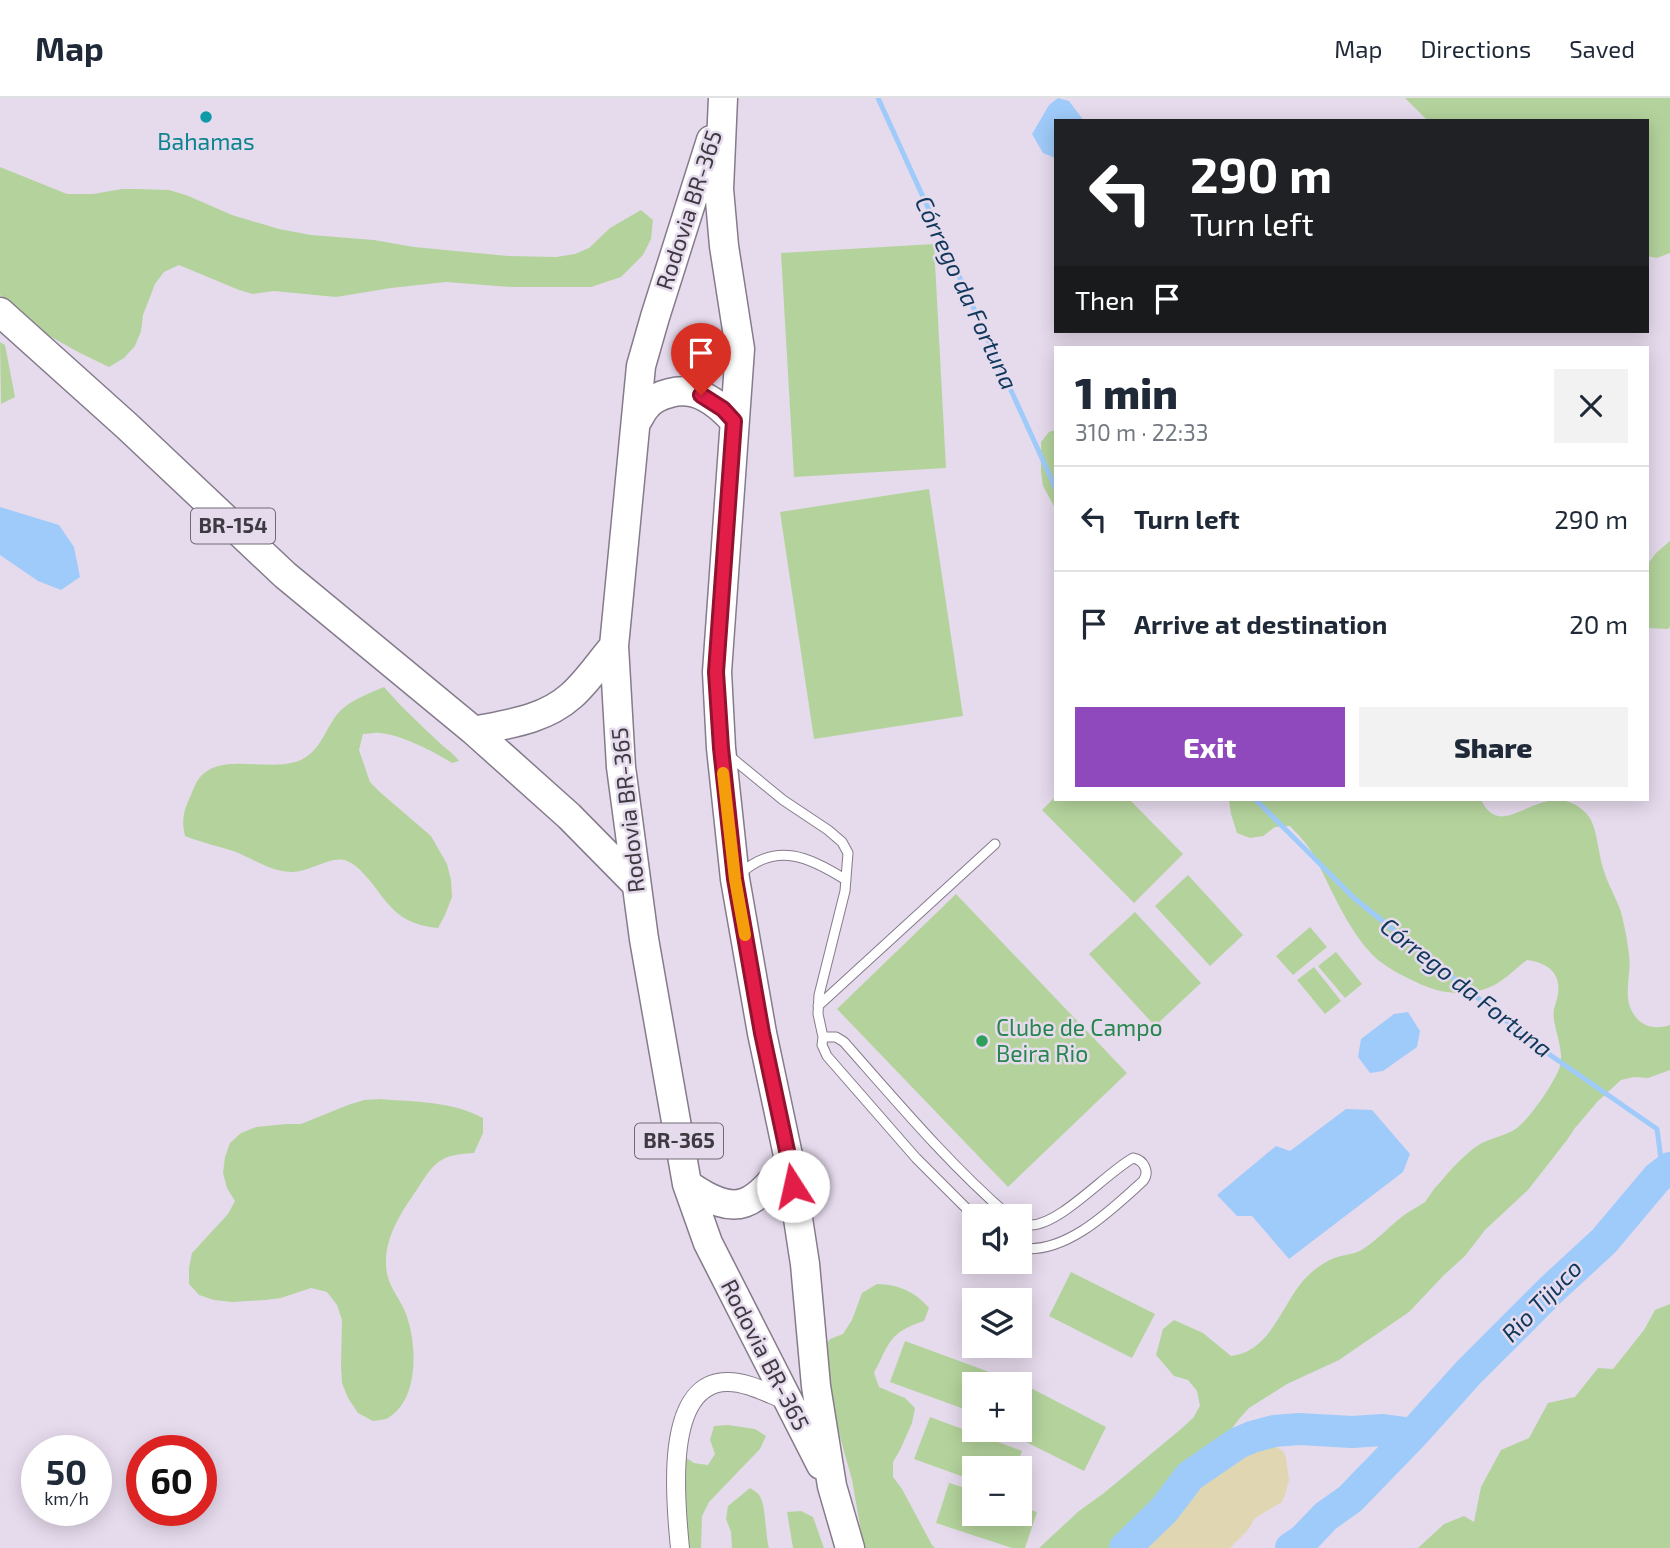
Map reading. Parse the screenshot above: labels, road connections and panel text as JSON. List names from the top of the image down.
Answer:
{
  "streets": {
    "main road": ["Rodovia BR-365", "BR-154", "BR-365"]
  },
  "crossings": [
    ["Rodovia BR-365", "BR-154"],
    ["Rodovia BR-365", "BR-365"]
  ],
  "water": ["Córrego da Fortuna", "Rio Tijuco"],
  "places": ["Bahamas", "Clube de Campo Beira Rio"],
  "page": {
    "header": "Map",
    "nav": ["Map", "Directions", "Saved"],
    "turn": ["290 m", "Turn left"],
    "then": "Then",
    "heading": ["1 min", "310 m · 22:33"],
    "list": [
      {
        "name": "Turn left",
        "value": "290 m"
      },
      {
        "name": "Arrive at destination",
        "value": "20 m"
      }
    ],
    "buttons": ["Exit", "Share"],
    "map_buttons": ["+", "−"],
    "speed": "50 km/h",
    "limit": "60"
  }
}
